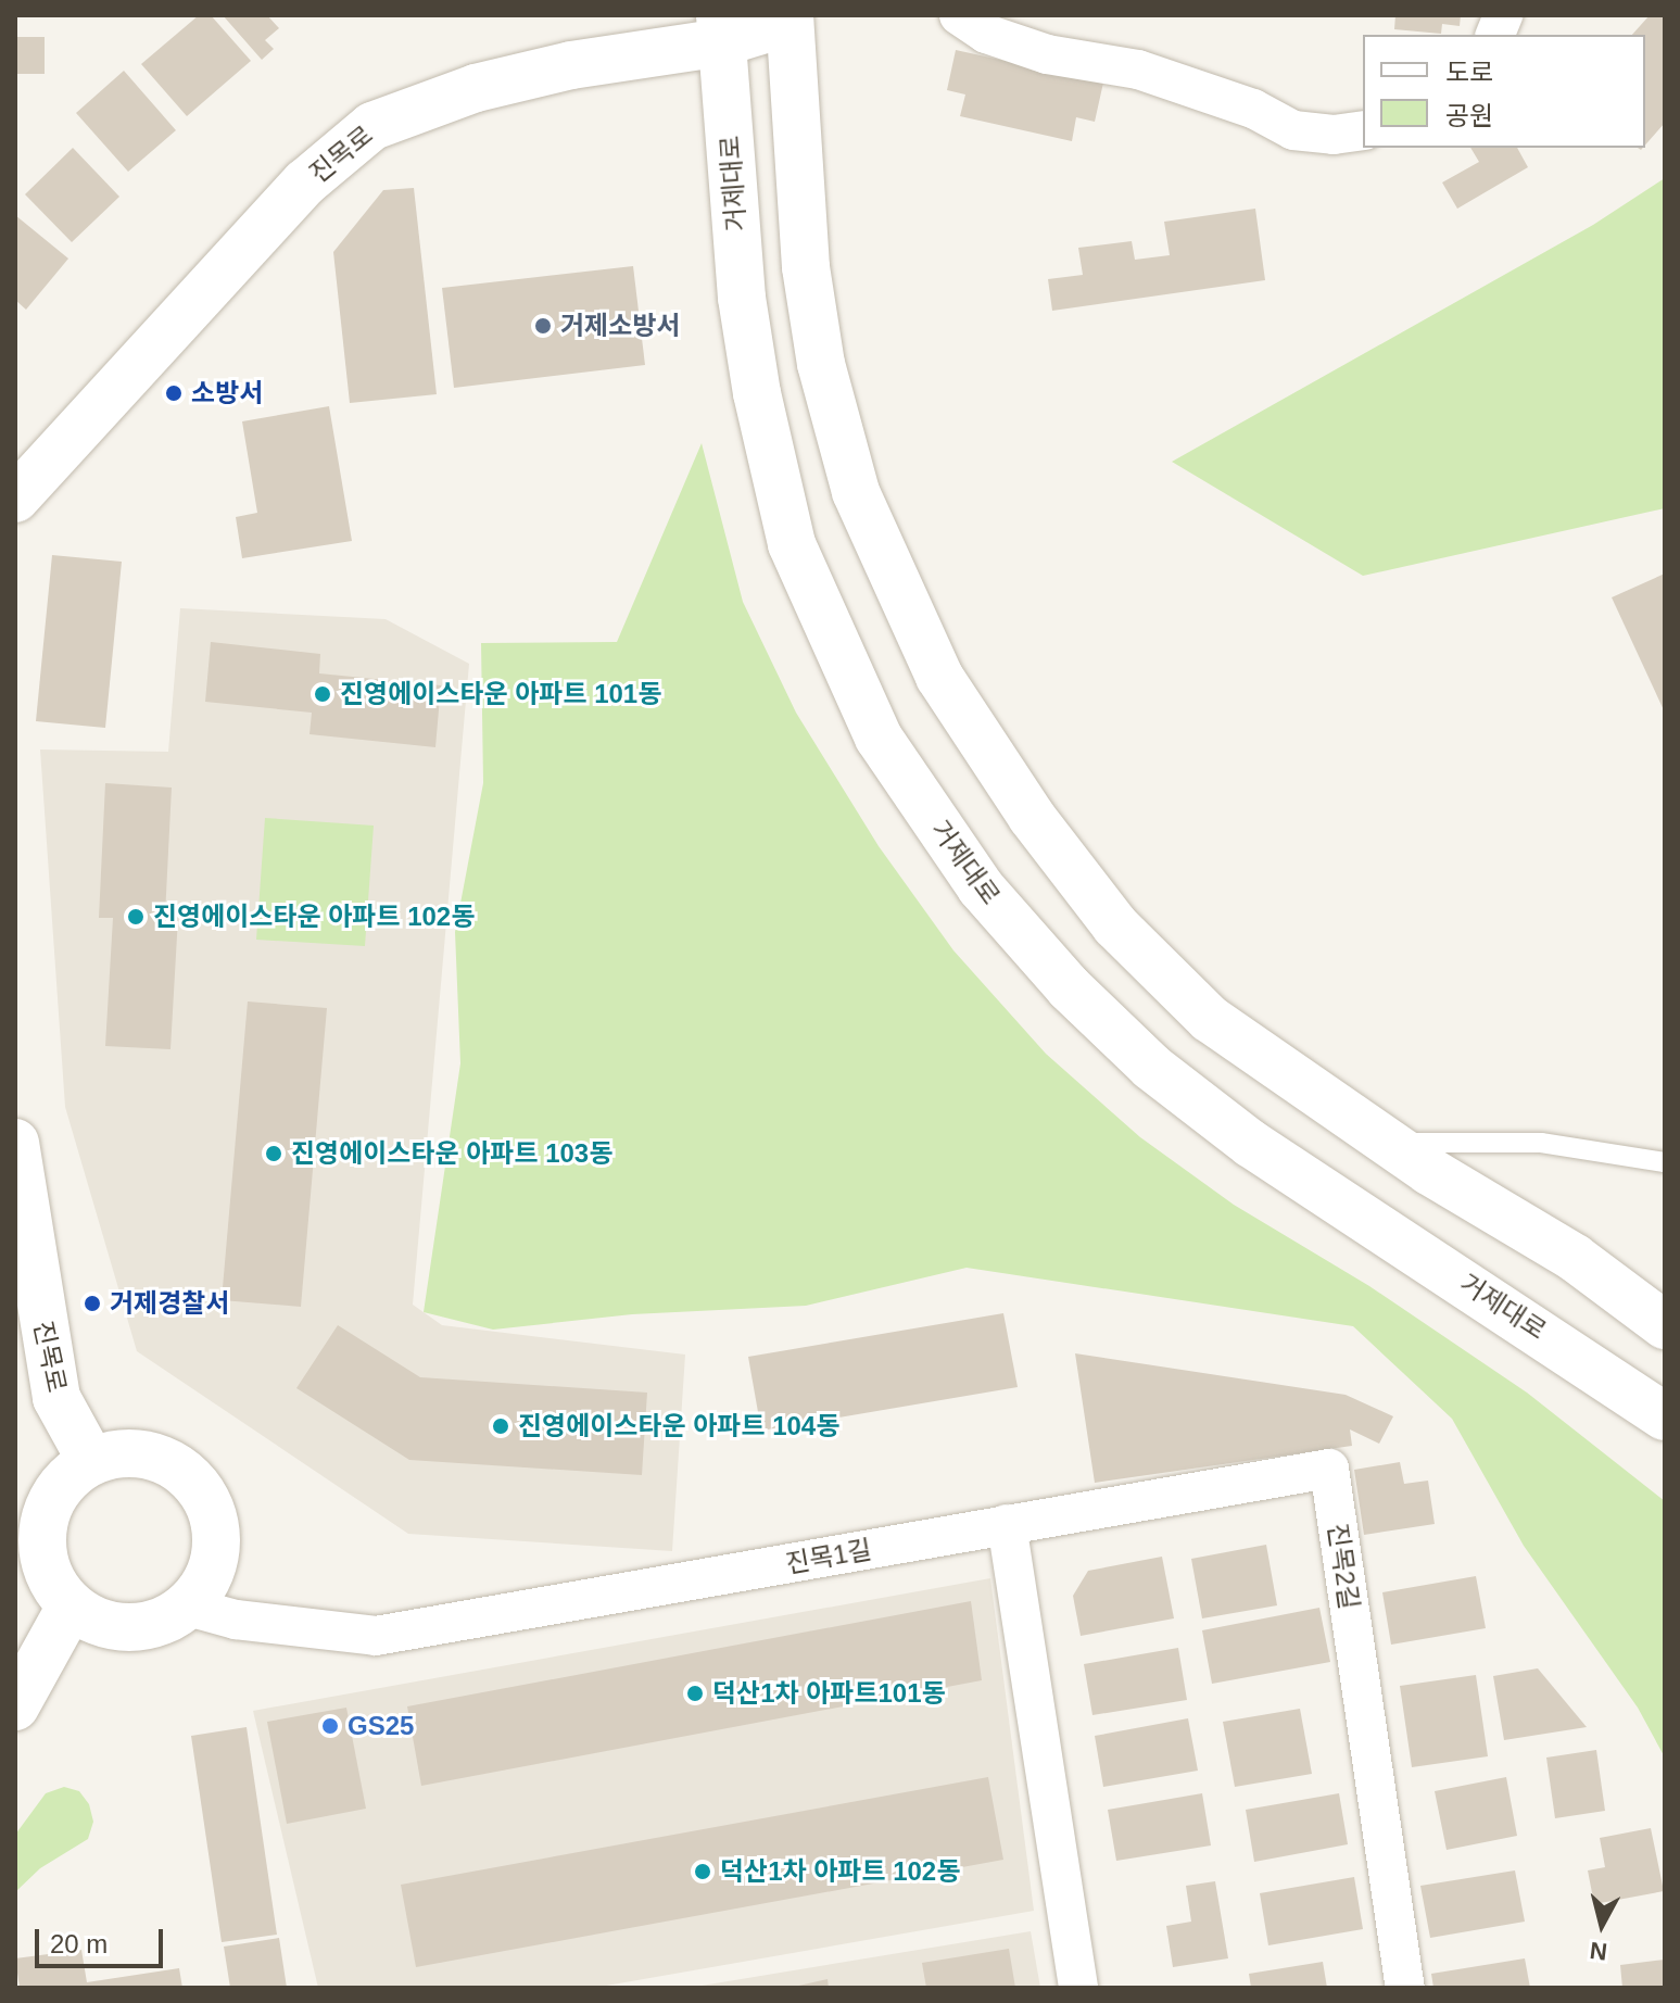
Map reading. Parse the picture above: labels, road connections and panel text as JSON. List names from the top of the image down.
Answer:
{
  "streets": {
    "street": [
      "진목로",
      "거제대로",
      "진목1길",
      "진목2길"
    ]
  },
  "crossings": [
    ["진목로", "거제대로"],
    ["진목로", "진목1길"],
    ["진목1길", "진목2길"]
  ],
  "places": [
    "거제소방서",
    "소방서",
    "진영에이스타운 아파트 101동",
    "진영에이스타운 아파트 102동",
    "진영에이스타운 아파트 103동",
    "거제경찰서",
    "진영에이스타운 아파트 104동",
    "덕산1차 아파트101동",
    "GS25",
    "덕산1차 아파트 102동"
  ],
  "legend": ["도로", "공원"],
  "scale_bar": "20 m",
  "north": "bottom"
}
